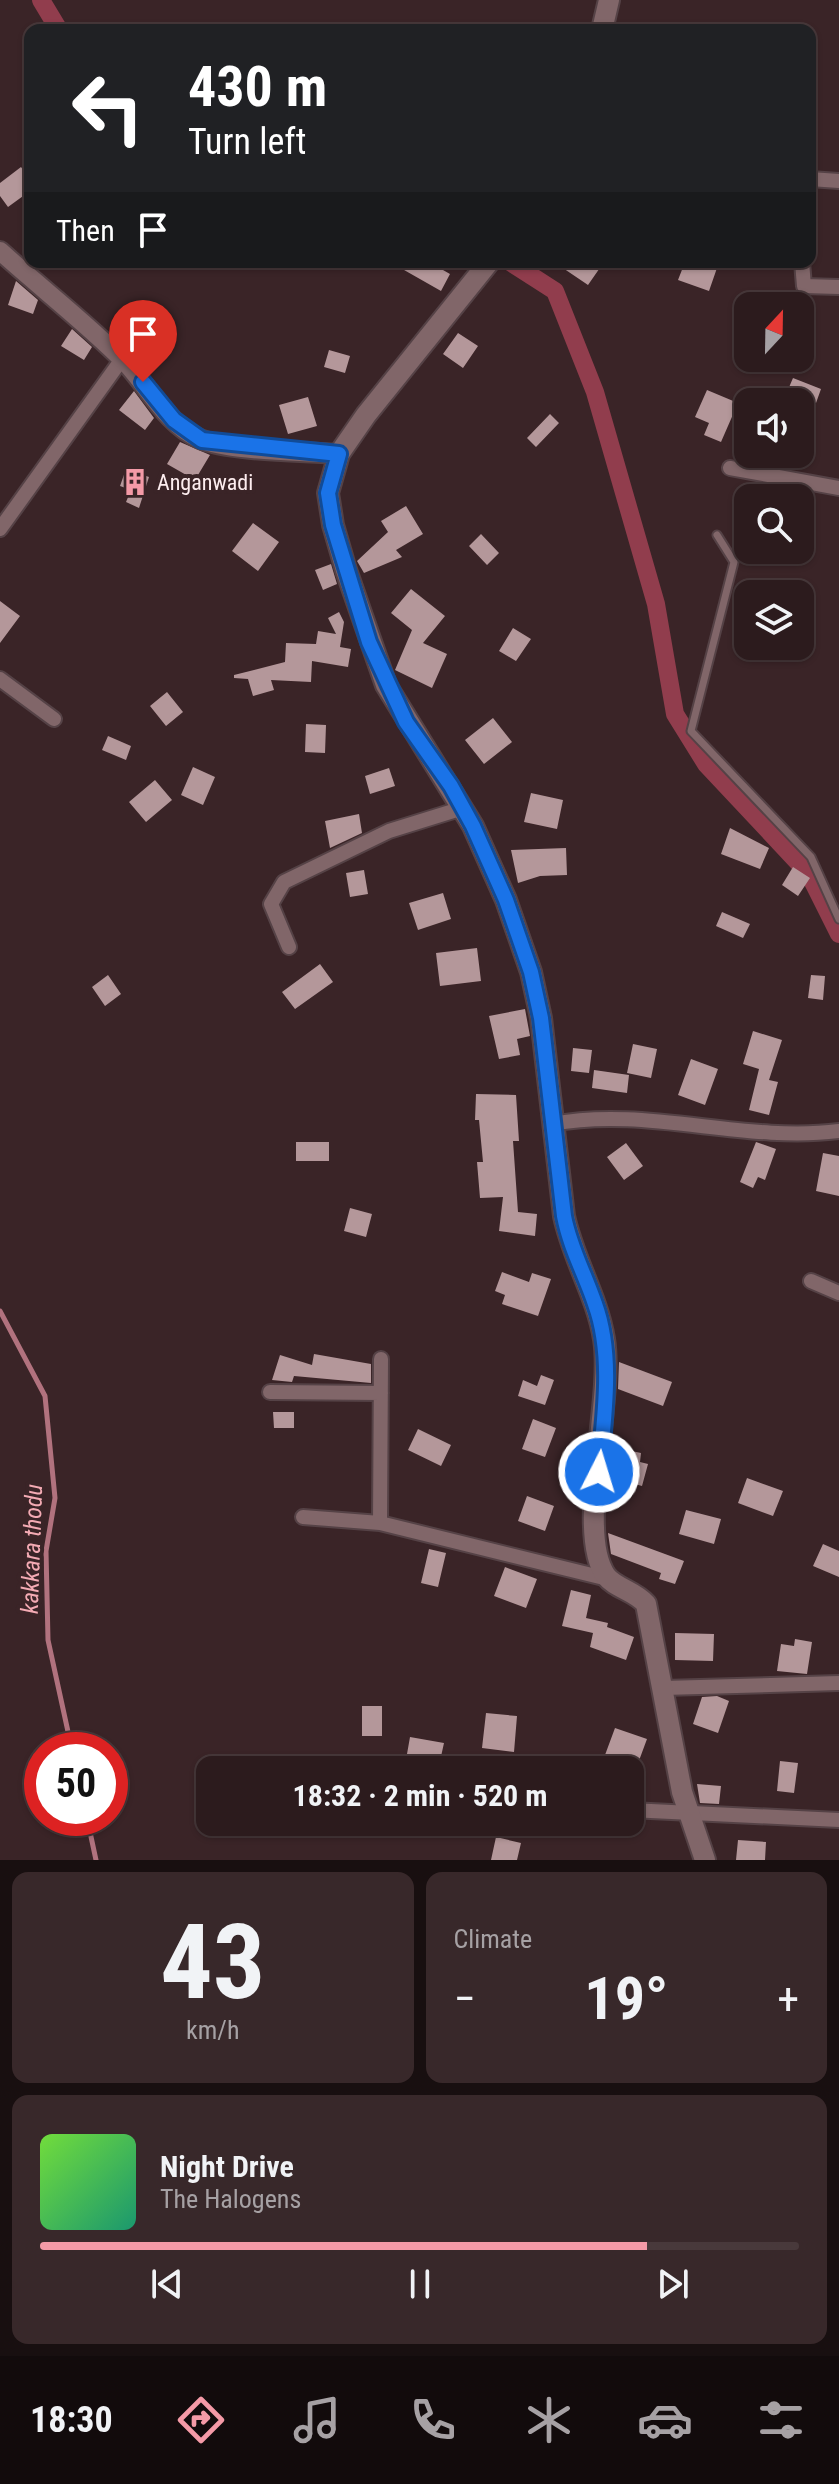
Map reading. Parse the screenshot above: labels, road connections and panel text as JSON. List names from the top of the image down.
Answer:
{
  "water": ["kakkara thodu"],
  "places": {
    "building": ["Anganwadi"]
  },
  "north": "top",
  "page": {
    "turn": ["430 m", "Turn left"],
    "then": "Then",
    "limit": "50",
    "trip": "18:32 · 2 min · 520 m",
    "tile": [
      ["43", "km/h"],
      "Climate"
    ],
    "heat": ["−", "19°", "+"],
    "song": ["Night Drive", "The Halogens"],
    "tabs": "18:30"
  }
}
